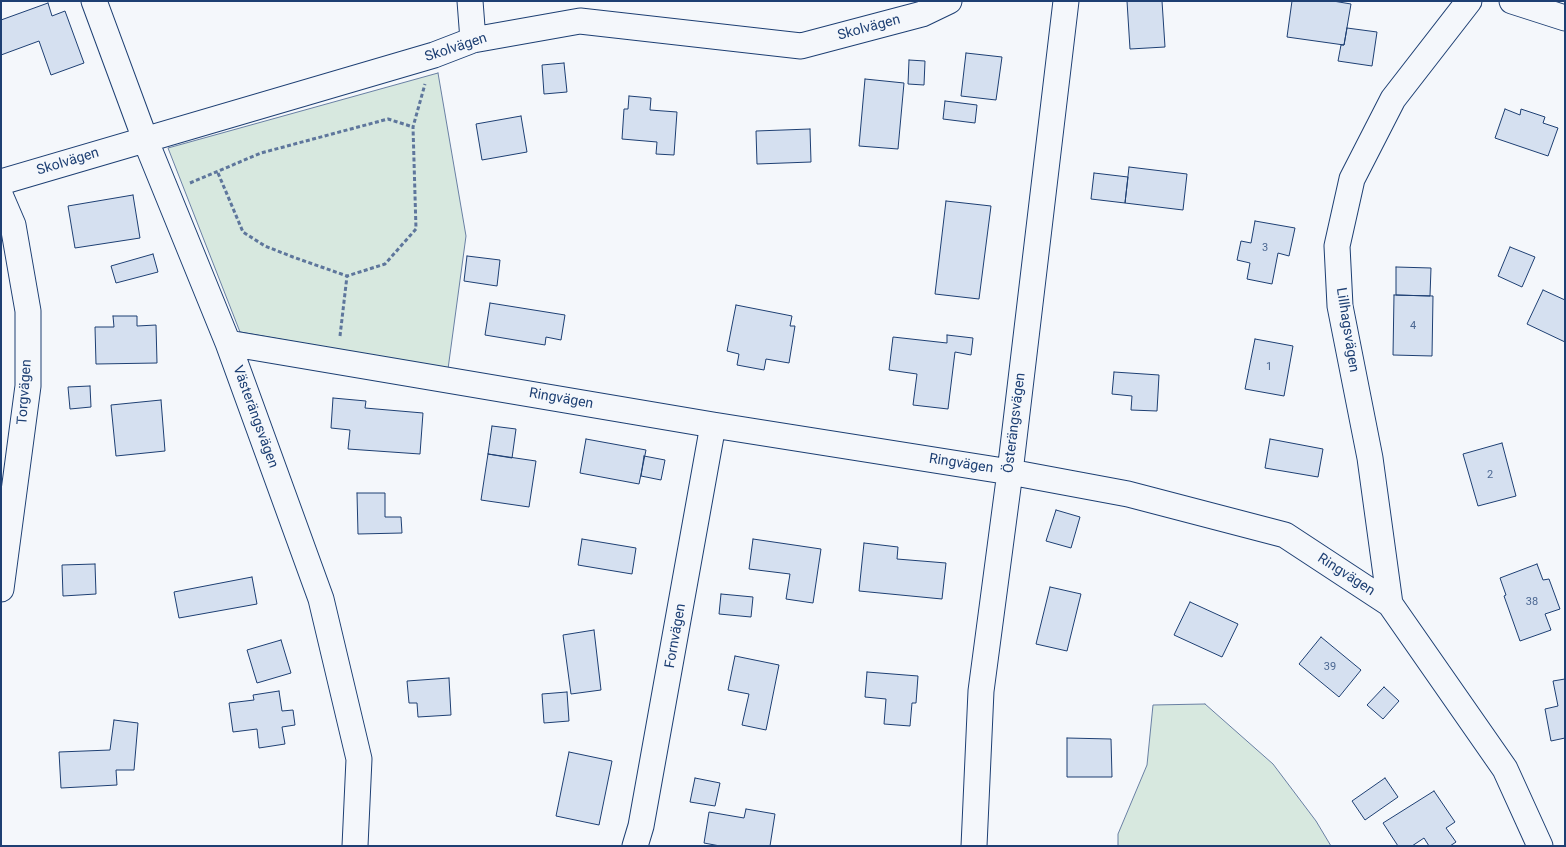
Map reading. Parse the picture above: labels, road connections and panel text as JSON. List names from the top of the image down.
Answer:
{
  "streets": {
    "street": [
      "Skolvägen",
      "Lillhagsvägen",
      "Torgvägen",
      "Ringvägen",
      "Västerängsvägen",
      "Österängsvägen",
      "Fornvägen"
    ]
  },
  "crossings": [
    ["Skolvägen", "Västerängsvägen"],
    ["Lillhagsvägen", "Ringvägen"],
    ["Ringvägen", "Västerängsvägen"],
    ["Ringvägen", "Österängsvägen"],
    ["Ringvägen", "Fornvägen"]
  ],
  "house_numbers": [
    "3",
    "4",
    "1",
    "2",
    "38",
    "39"
  ]
}
